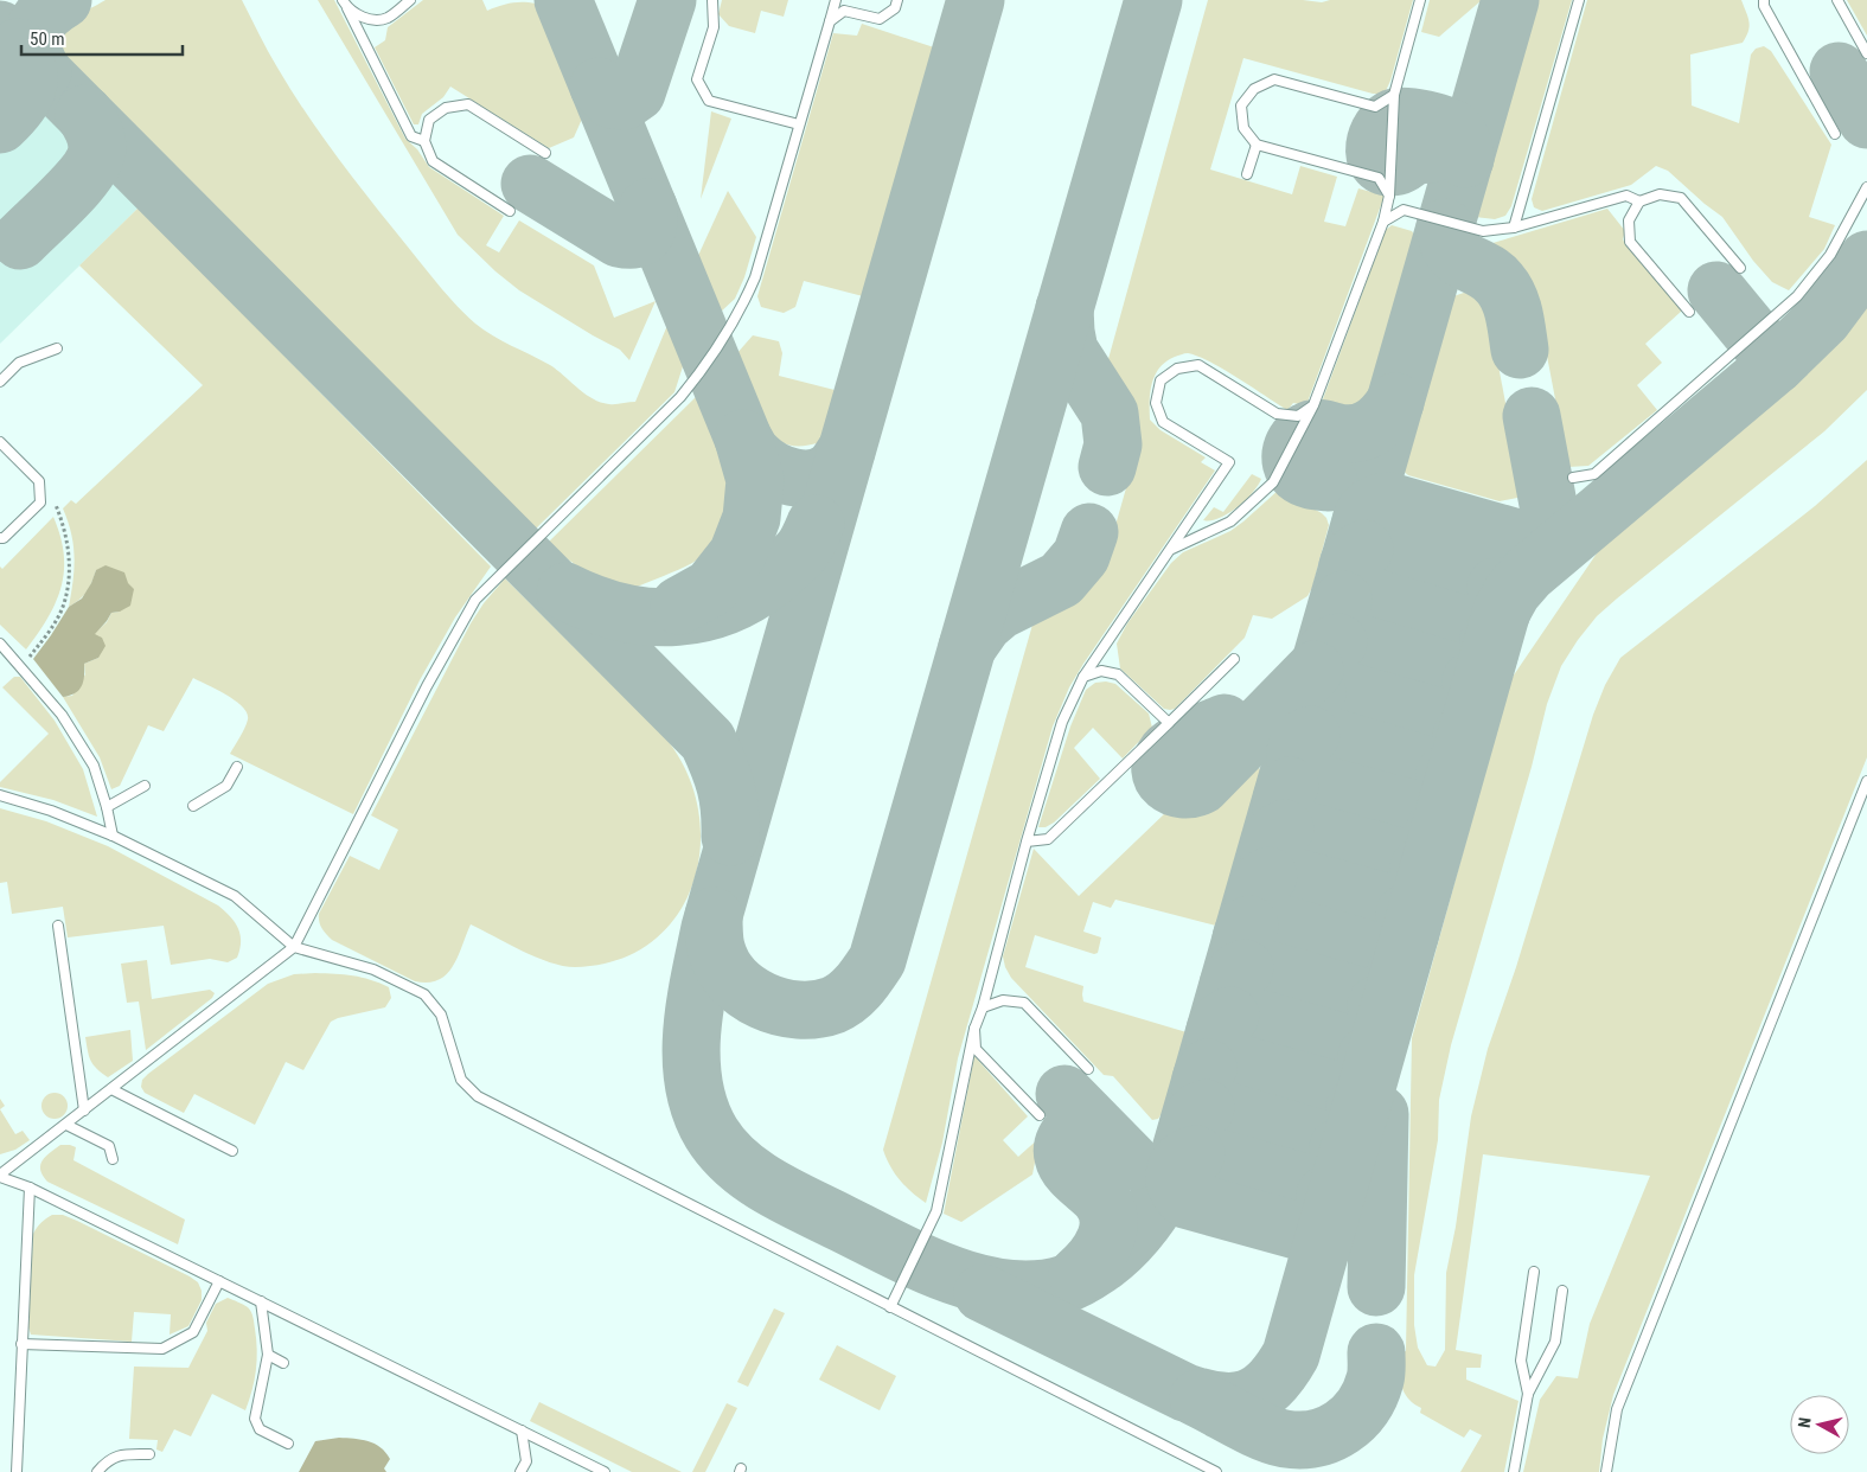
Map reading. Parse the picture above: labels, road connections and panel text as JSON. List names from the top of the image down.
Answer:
{
  "scale_bar": "50 m",
  "north": "left"
}
